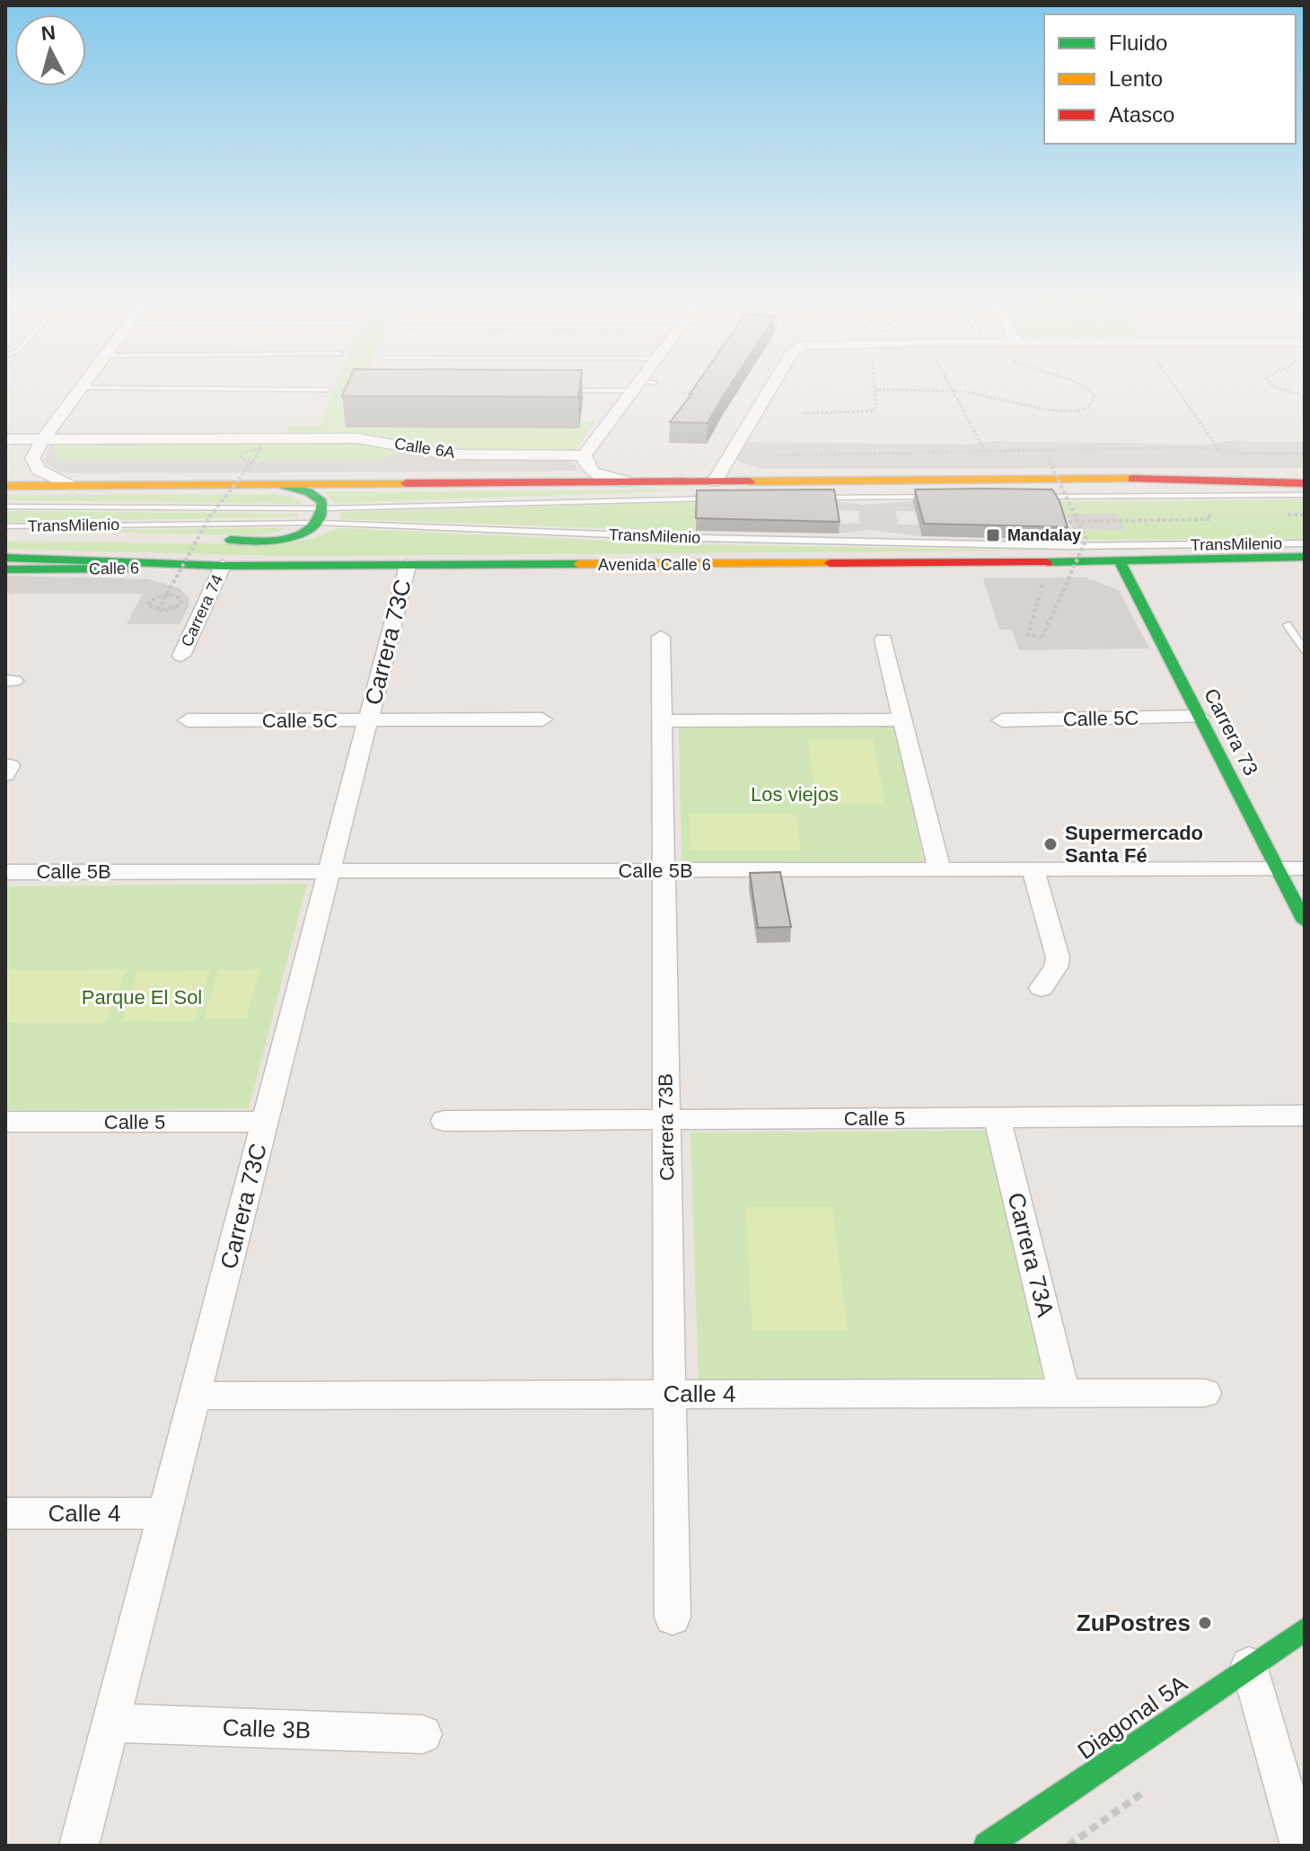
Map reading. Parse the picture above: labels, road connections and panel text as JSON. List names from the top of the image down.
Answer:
{
  "streets": {
    "main road": [
      "Avenida Calle 6",
      "Calle 6",
      "Carrera 73",
      "Diagonal 5A"
    ],
    "street": [
      "Calle 6A",
      "Carrera 74",
      "Carrera 73C",
      "Calle 5C",
      "Calle 5B",
      "Calle 5",
      "Carrera 73B",
      "Carrera 73A",
      "Calle 4",
      "Calle 3B"
    ],
    "lane": ["TransMilenio"]
  },
  "crossings": [
    ["Avenida Calle 6", "Calle 6"],
    ["Avenida Calle 6", "Carrera 74"],
    ["Avenida Calle 6", "Carrera 73C"],
    ["Avenida Calle 6", "Carrera 73"],
    ["Calle 6", "Carrera 74"],
    ["Carrera 73C", "Calle 5C"],
    ["Carrera 73C", "Calle 5B"],
    ["Carrera 73C", "Calle 5"],
    ["Carrera 73C", "Calle 4"],
    ["Carrera 73C", "Calle 3B"],
    ["Calle 5C", "Carrera 73"],
    ["Carrera 73", "Calle 5B"],
    ["Calle 5B", "Carrera 73B"],
    ["Calle 5", "Carrera 73B"],
    ["Calle 5", "Carrera 73A"],
    ["Carrera 73B", "Calle 4"],
    ["Carrera 73A", "Calle 4"]
  ],
  "parks": ["Los viejos", "Parque El Sol"],
  "places": {
    "transit": ["Mandalay"],
    "other": ["Supermercado Santa Fé", "ZuPostres"]
  },
  "legend": ["Fluido", "Lento", "Atasco"],
  "north": "top"
}
